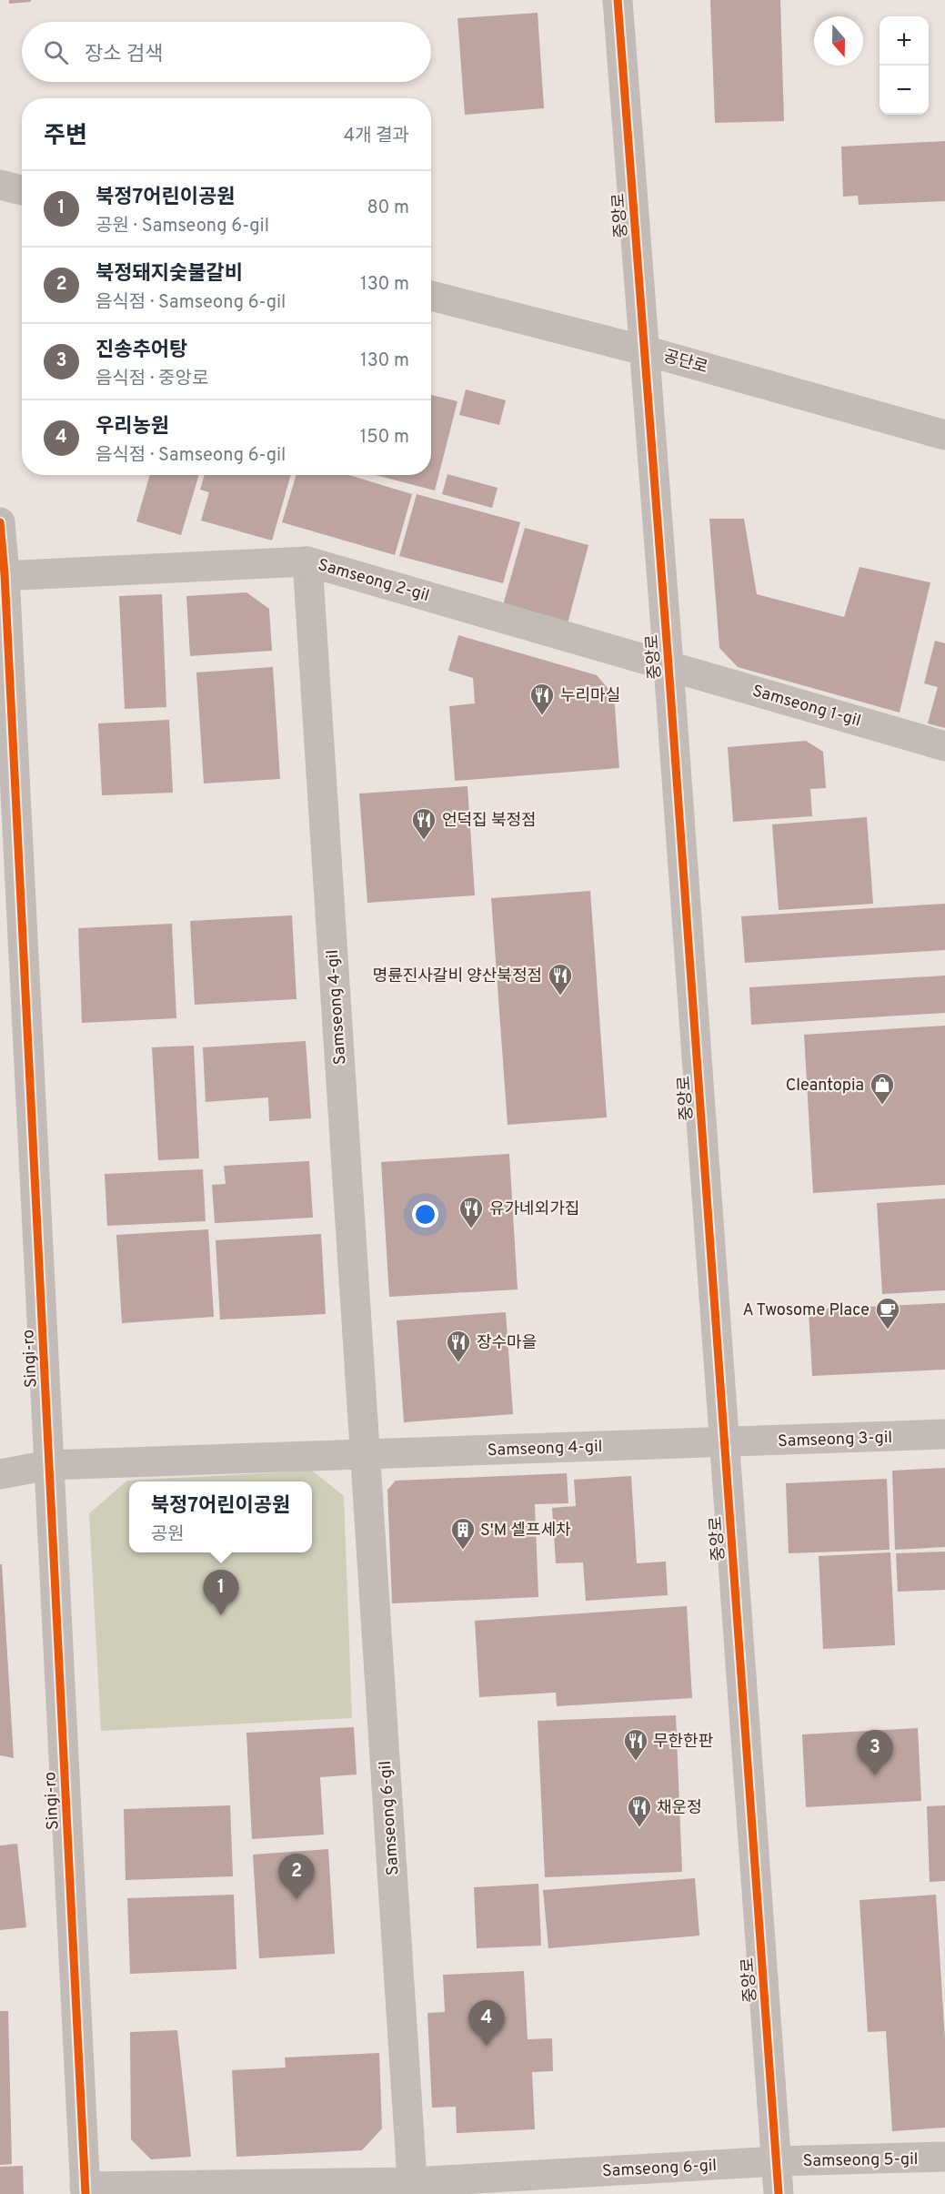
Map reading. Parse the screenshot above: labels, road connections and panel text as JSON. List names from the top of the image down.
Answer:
{
  "streets": {
    "street": [
      "중앙로",
      "공단로",
      "Samseong 2-gil",
      "Samseong 1-gil",
      "Samseong 4-gil",
      "Singi-ro",
      "Samseong 3-gil",
      "Samseong 6-gil",
      "Samseong 5-gil"
    ]
  },
  "crossings": [
    ["중앙로", "공단로"],
    ["중앙로", "Samseong 2-gil"],
    ["중앙로", "Samseong 1-gil"],
    ["중앙로", "Samseong 4-gil"],
    ["중앙로", "Samseong 3-gil"],
    ["중앙로", "Samseong 6-gil"],
    ["중앙로", "Samseong 5-gil"],
    ["Samseong 2-gil", "Samseong 1-gil"],
    ["Samseong 2-gil", "Samseong 4-gil"],
    ["Samseong 2-gil", "Singi-ro"],
    ["Samseong 4-gil", "Singi-ro"],
    ["Samseong 4-gil", "Samseong 3-gil"],
    ["Samseong 4-gil", "Samseong 6-gil"],
    ["Singi-ro", "Samseong 6-gil"],
    ["Samseong 6-gil", "Samseong 5-gil"]
  ],
  "places": {
    "restaurant": [
      "누리마실",
      "언덕집 북정점",
      "명륜진사갈비 양산북정점",
      "유가네외가집",
      "장수마을",
      "무한한판",
      "채운정"
    ],
    "shop": ["Cleantopia"],
    "cafe": ["A Twosome Place"],
    "building": ["S'M 셀프세차"]
  },
  "north": "bottom",
  "page": {
    "map_buttons": ["+", "−"],
    "search": "장소 검색",
    "heading": ["주변", "4개 결과"],
    "list": [
      {
        "mark": "1",
        "name": "북정7어린이공원",
        "note": "공원 · Samseong 6-gil",
        "value": "80 m"
      },
      {
        "mark": "2",
        "name": "북정돼지숯불갈비",
        "note": "음식점 · Samseong 6-gil",
        "value": "130 m"
      },
      {
        "mark": "3",
        "name": "진송추어탕",
        "note": "음식점 · 중앙로",
        "value": "130 m"
      },
      {
        "mark": "4",
        "name": "우리농원",
        "note": "음식점 · Samseong 6-gil",
        "value": "150 m"
      }
    ],
    "popup": ["북정7어린이공원", "공원"],
    "pins": [
      "1",
      "3",
      "2",
      "4"
    ]
  }
}
